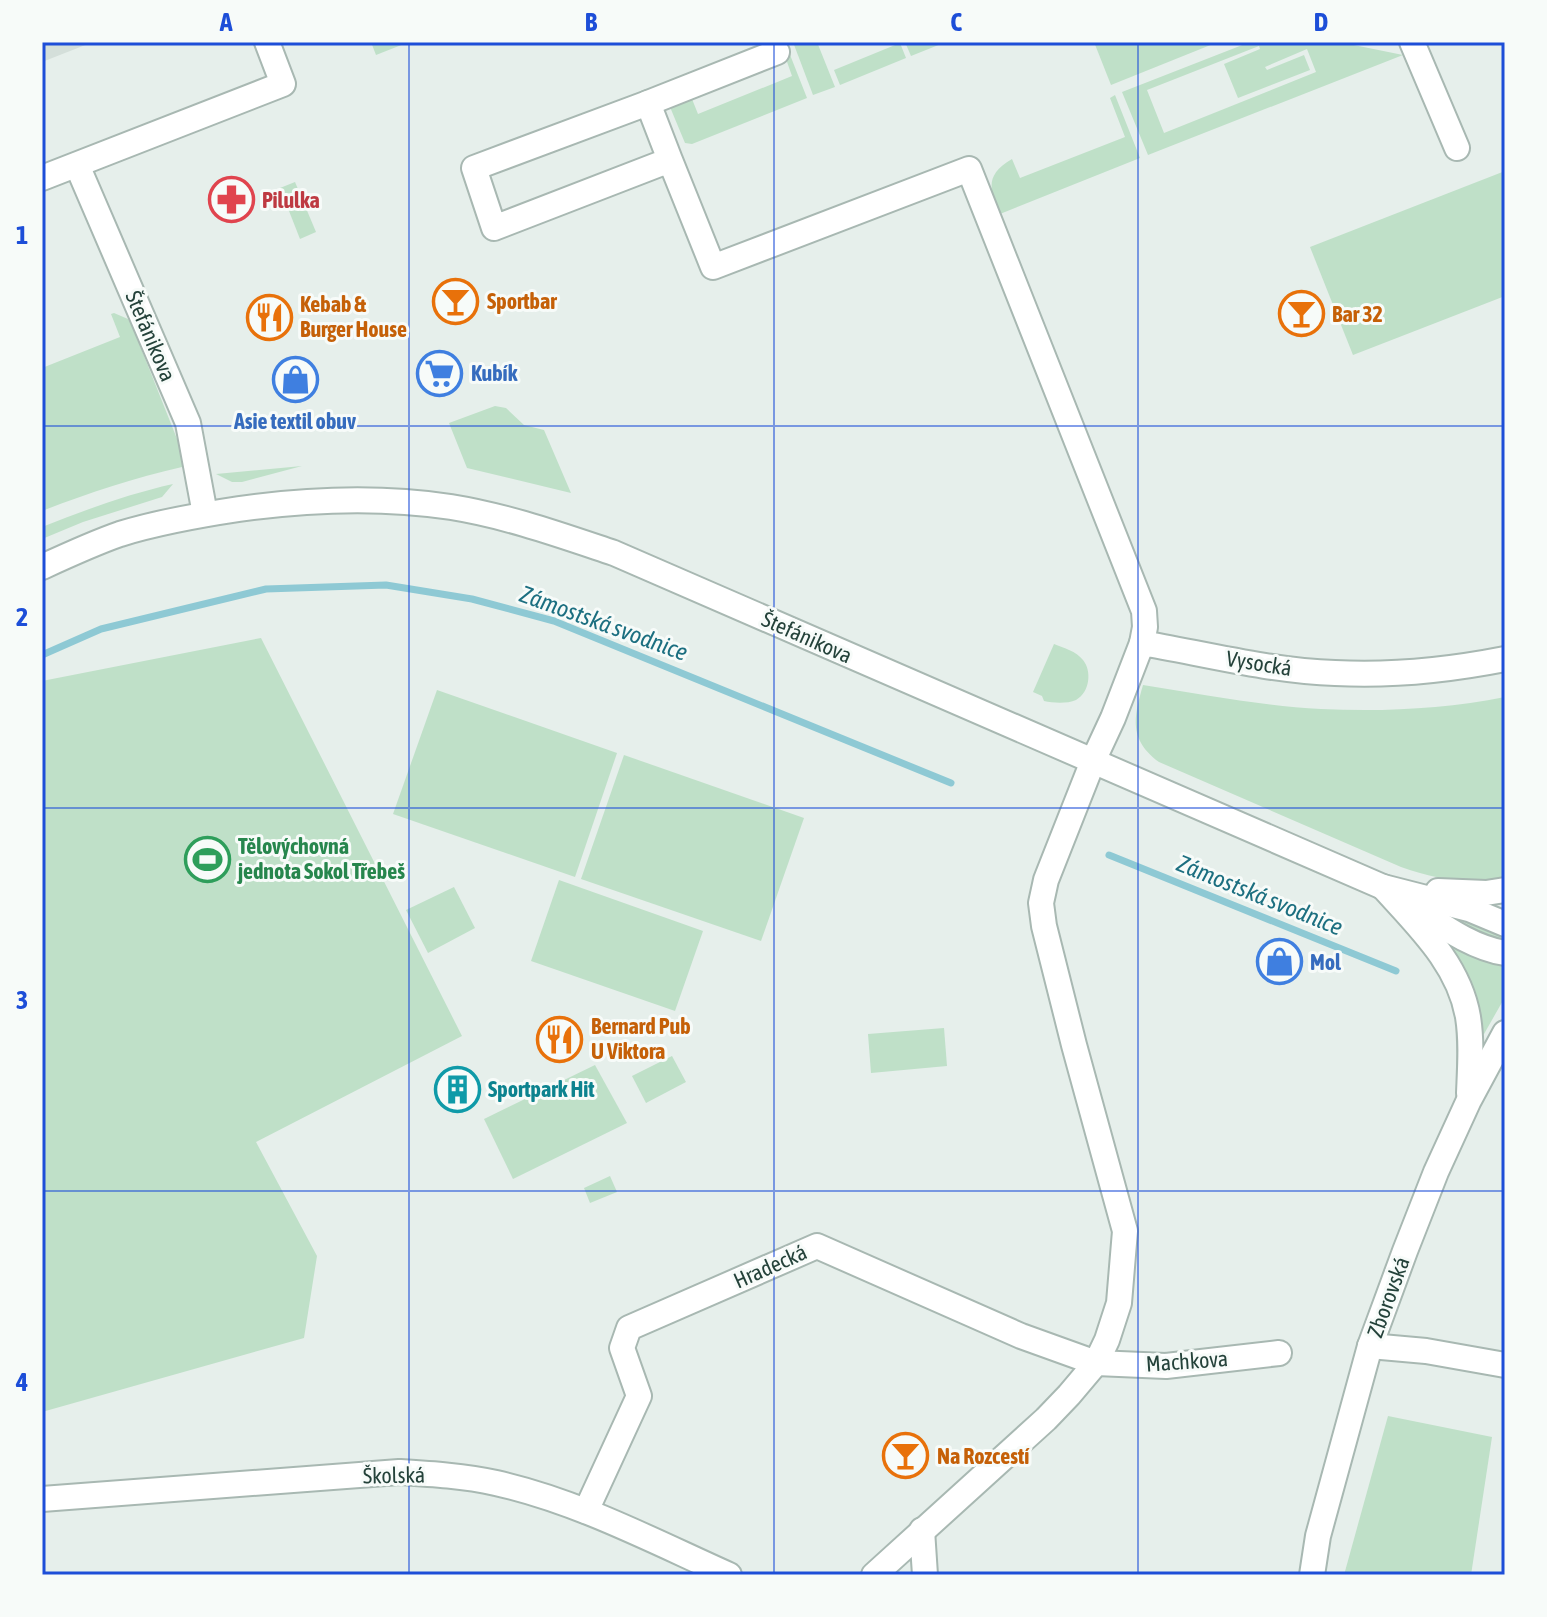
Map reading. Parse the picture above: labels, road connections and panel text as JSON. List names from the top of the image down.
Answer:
{
  "streets": {
    "street": [
      "Štefánikova",
      "Vysocká",
      "Hradecká",
      "Zborovská",
      "Machkova",
      "Školská"
    ]
  },
  "crossings": [
    ["Hradecká", "Machkova"],
    ["Hradecká", "Školská"]
  ],
  "water": ["Zámostská svodnice"],
  "places": {
    "pharmacy": ["Pilulka"],
    "bar": ["Sportbar", "Bar 32", "Na Rozcestí"],
    "restaurant": ["Kebab & Burger House", "Bernard Pub U Viktora"],
    "supermarket": ["Kubík"],
    "shop": ["Asie textil obuv", "Mol"],
    "sports": ["Tělovýchovná jednota Sokol Třebeš"],
    "building": ["Sportpark Hit"]
  },
  "grid": {
    "columns": [
      "A",
      "B",
      "C",
      "D"
    ],
    "rows": [
      "1",
      "2",
      "3",
      "4"
    ]
  }
}
